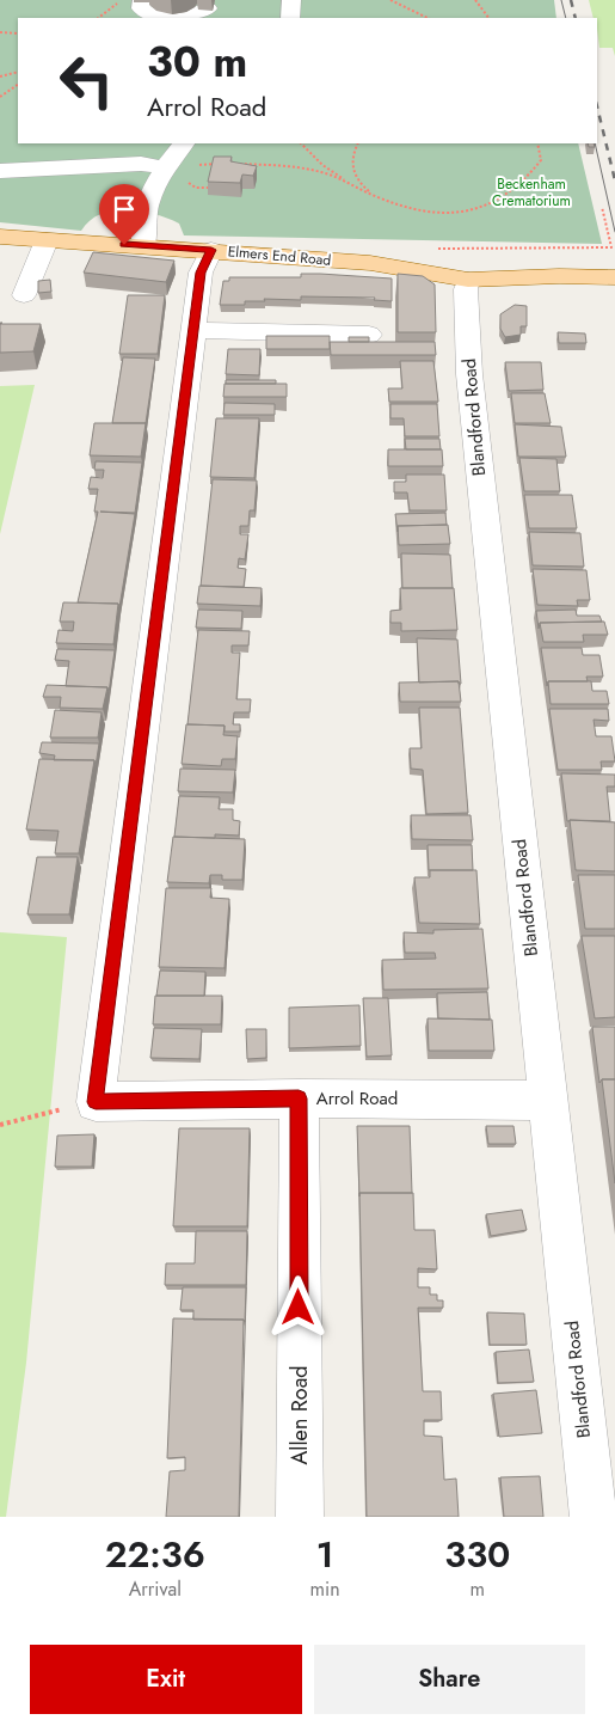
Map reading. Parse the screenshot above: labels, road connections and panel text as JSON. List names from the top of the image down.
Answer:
{
  "streets": {
    "main road": ["Elmers End Road"],
    "street": ["Blandford Road", "Arrol Road", "Allen Road"]
  },
  "crossings": [
    ["Elmers End Road", "Blandford Road"],
    ["Blandford Road", "Arrol Road"],
    ["Arrol Road", "Allen Road"]
  ],
  "parks": ["Beckenham Crematorium"],
  "page": {
    "turn": ["30 m", "Arrol Road"],
    "eta": [
      "22:36",
      "Arrival",
      "1",
      "min",
      "330",
      "m"
    ],
    "buttons": ["Exit", "Share"]
  }
}
